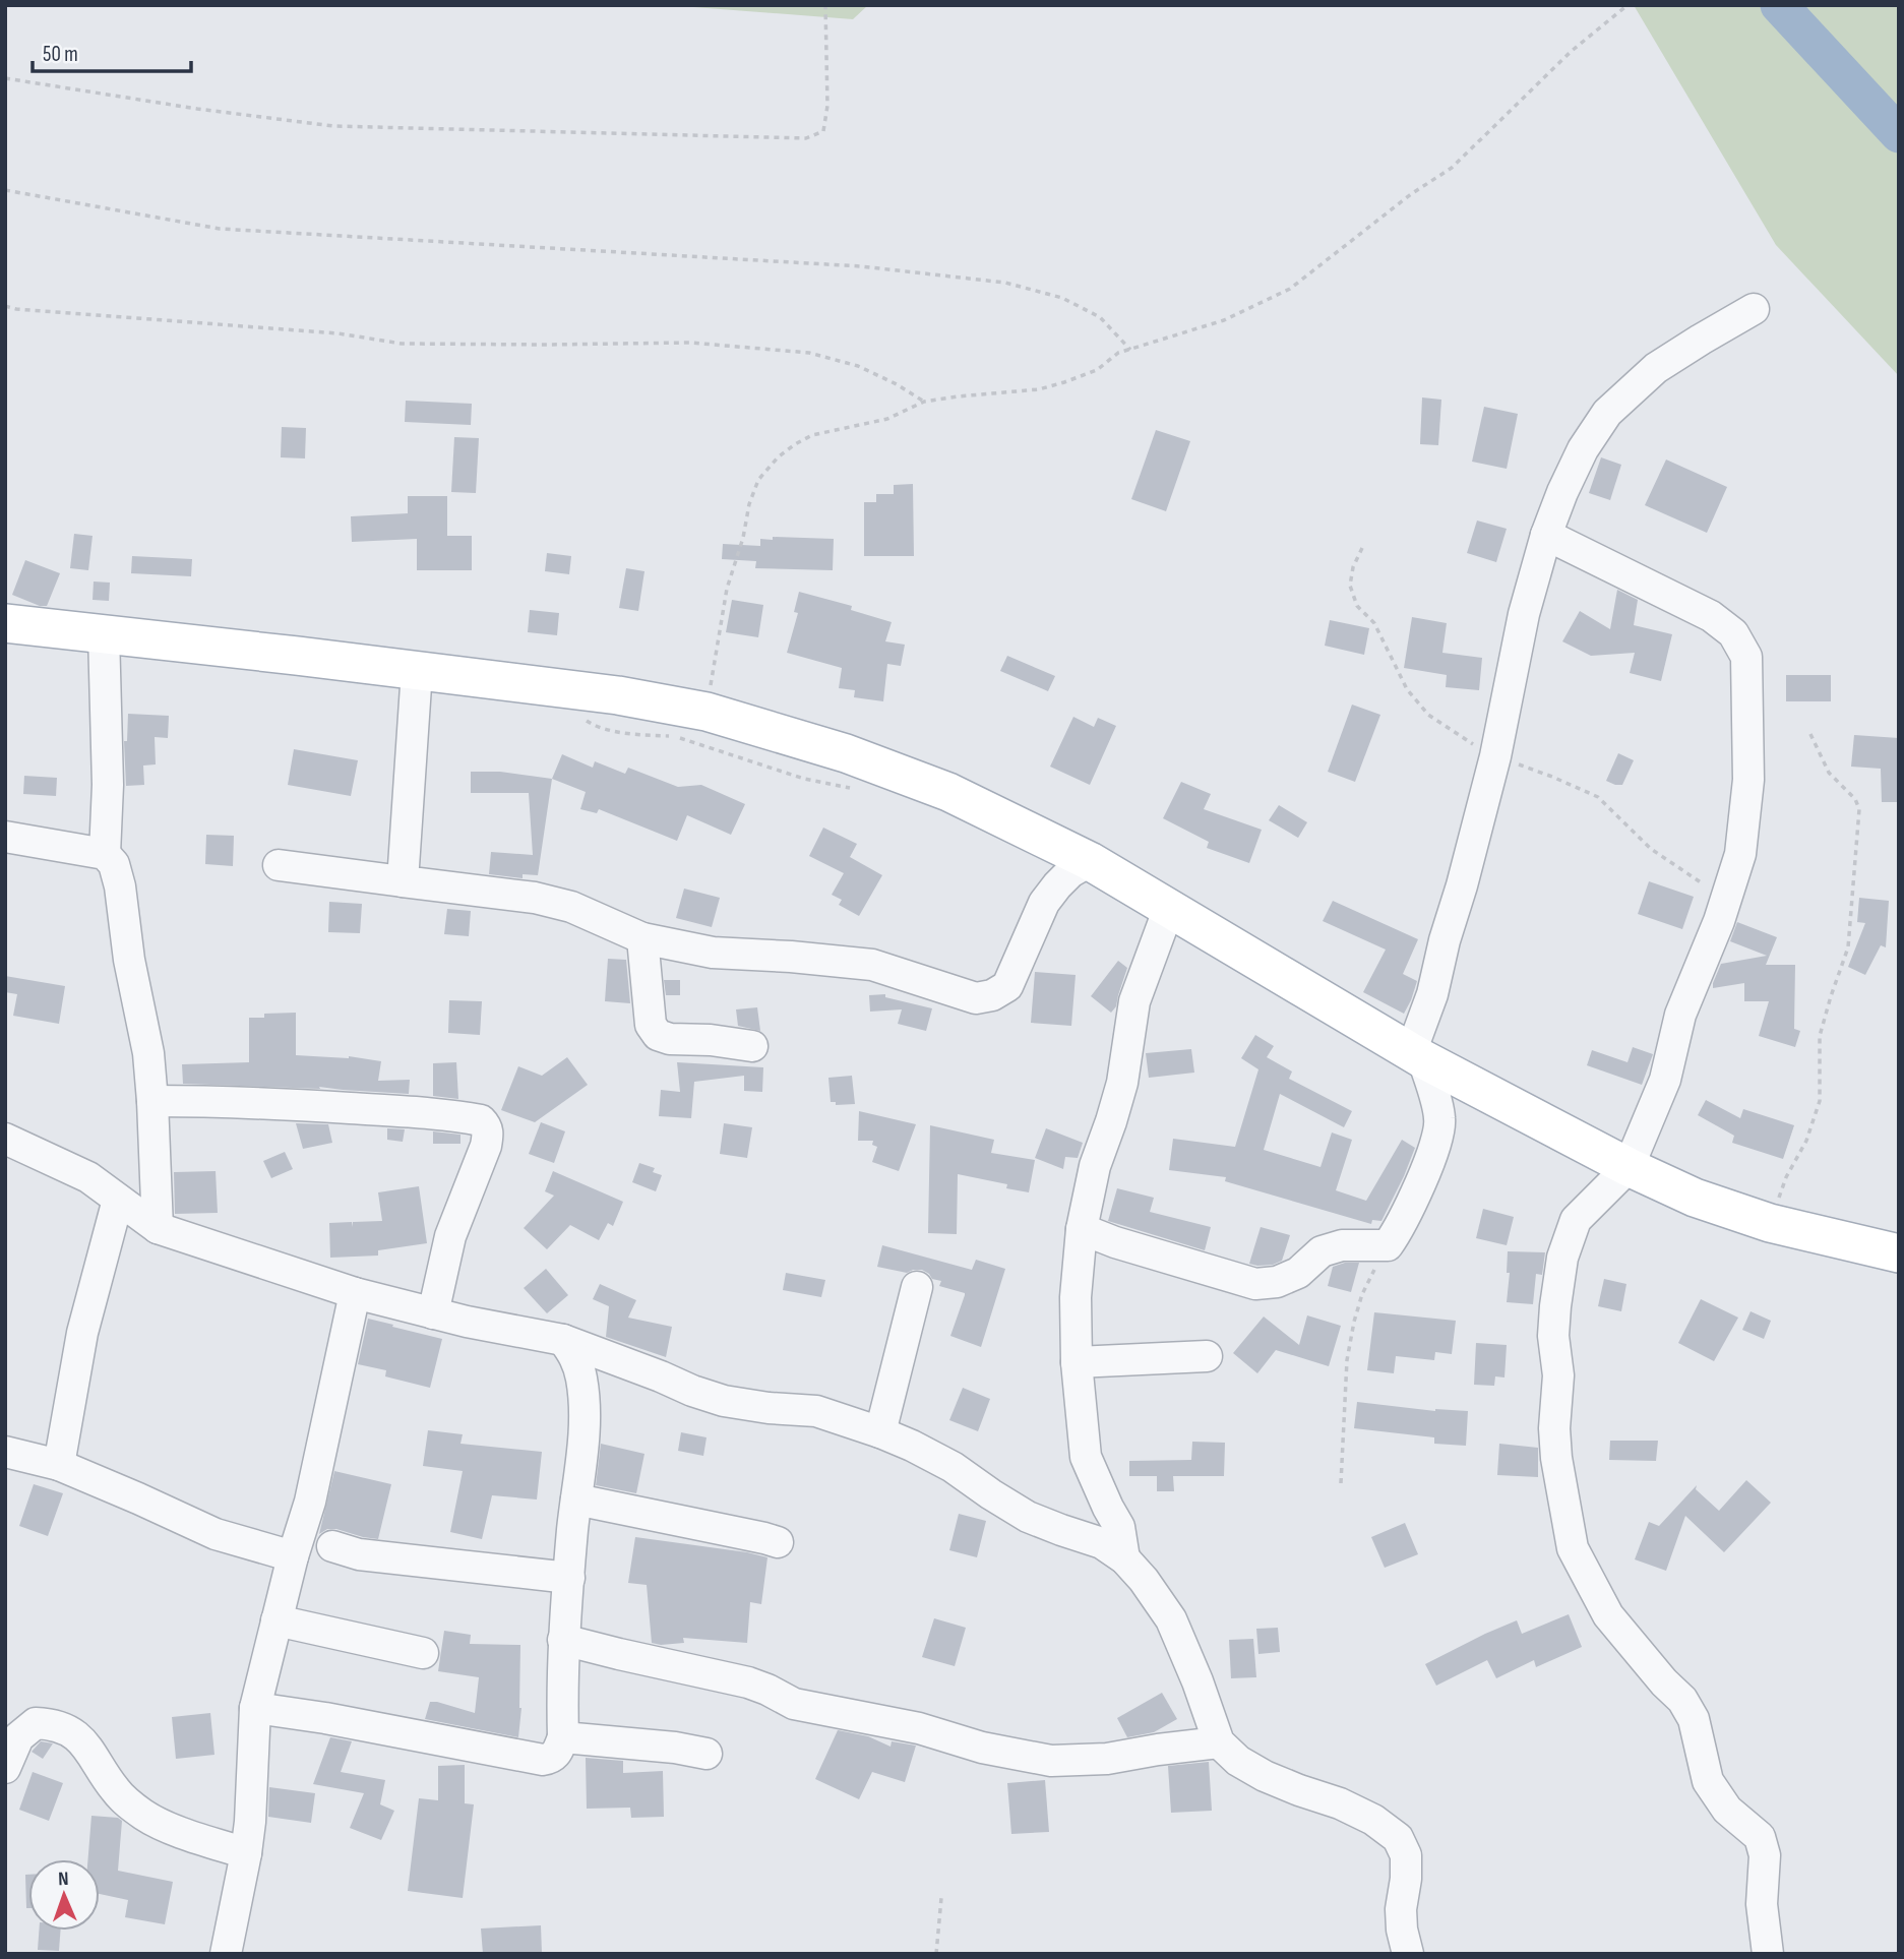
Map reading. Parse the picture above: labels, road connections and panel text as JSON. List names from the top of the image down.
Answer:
{
  "scale_bar": "50 m",
  "north": "top"
}
